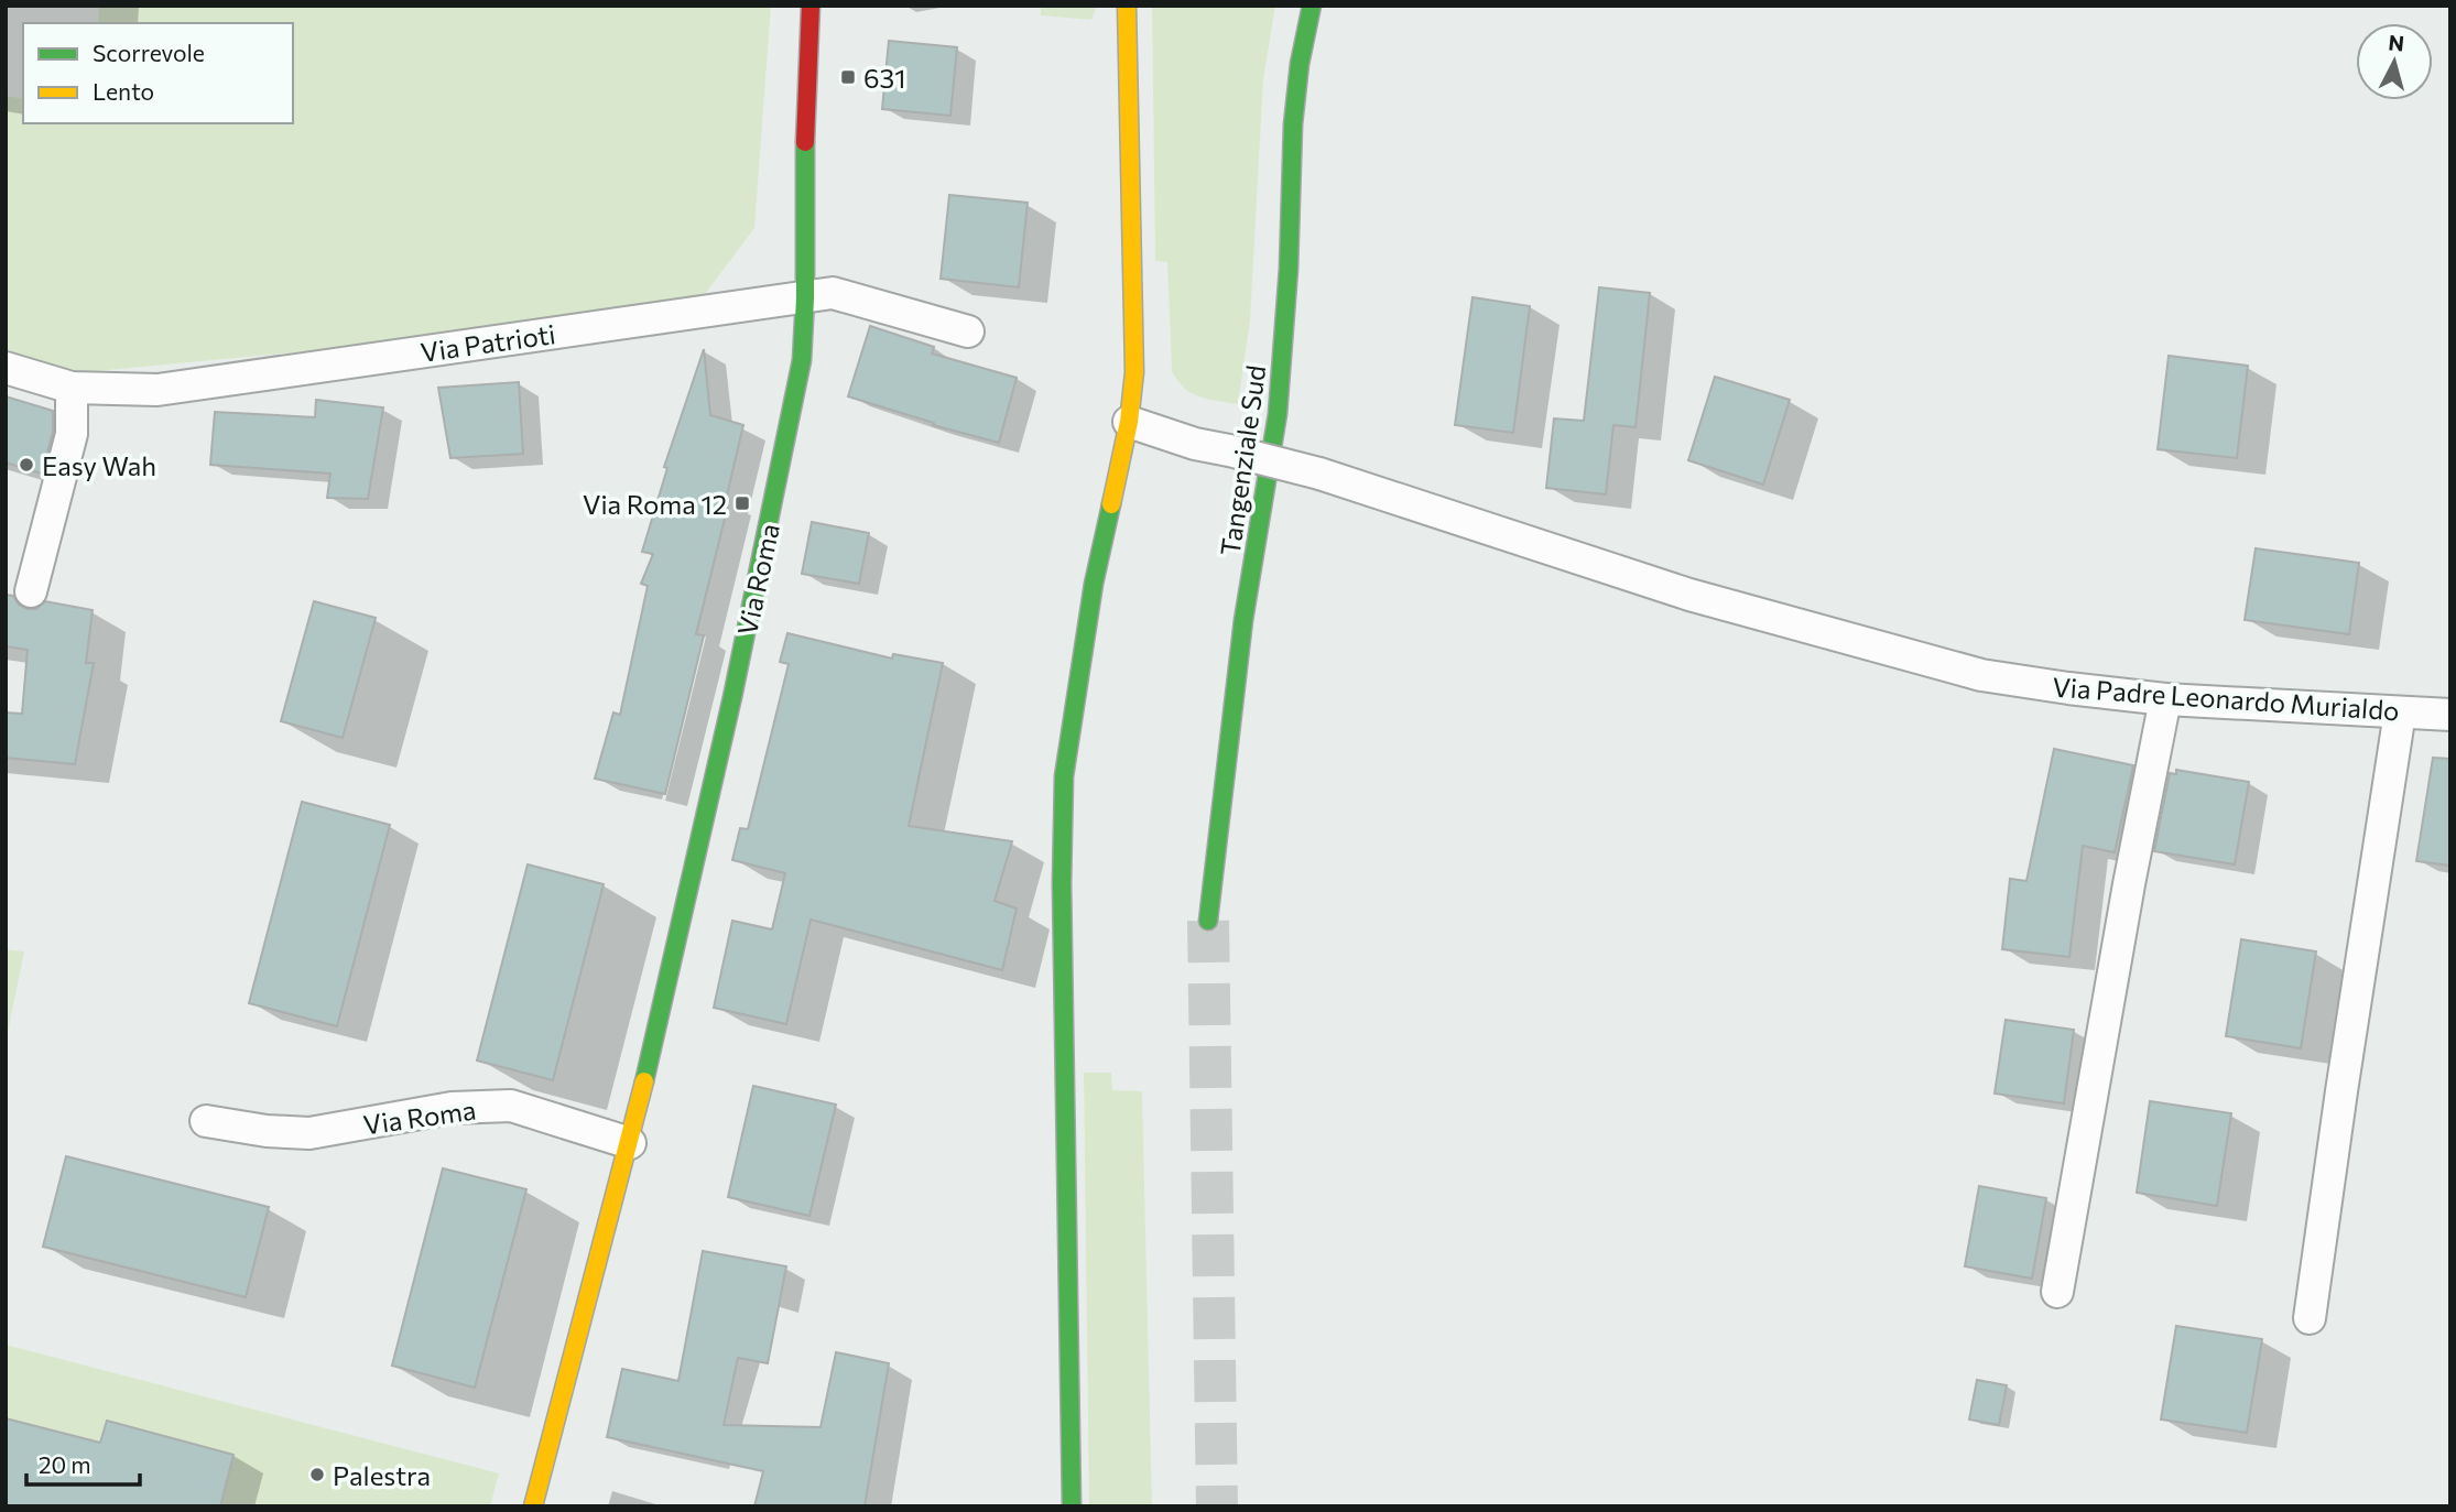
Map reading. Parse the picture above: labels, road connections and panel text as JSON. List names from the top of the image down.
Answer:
{
  "streets": {
    "main road": ["Tangenziale Sud", "Via Roma"],
    "street": ["Via Patrioti", "Via Padre Leonardo Murialdo"]
  },
  "crossings": [
    ["Via Patrioti", "Via Roma"]
  ],
  "places": {
    "transit": ["631", "Via Roma 12"],
    "other": ["Easy Wah", "Palestra"]
  },
  "legend": ["Scorrevole", "Lento"],
  "scale_bar": "20 m",
  "north": "top"
}
